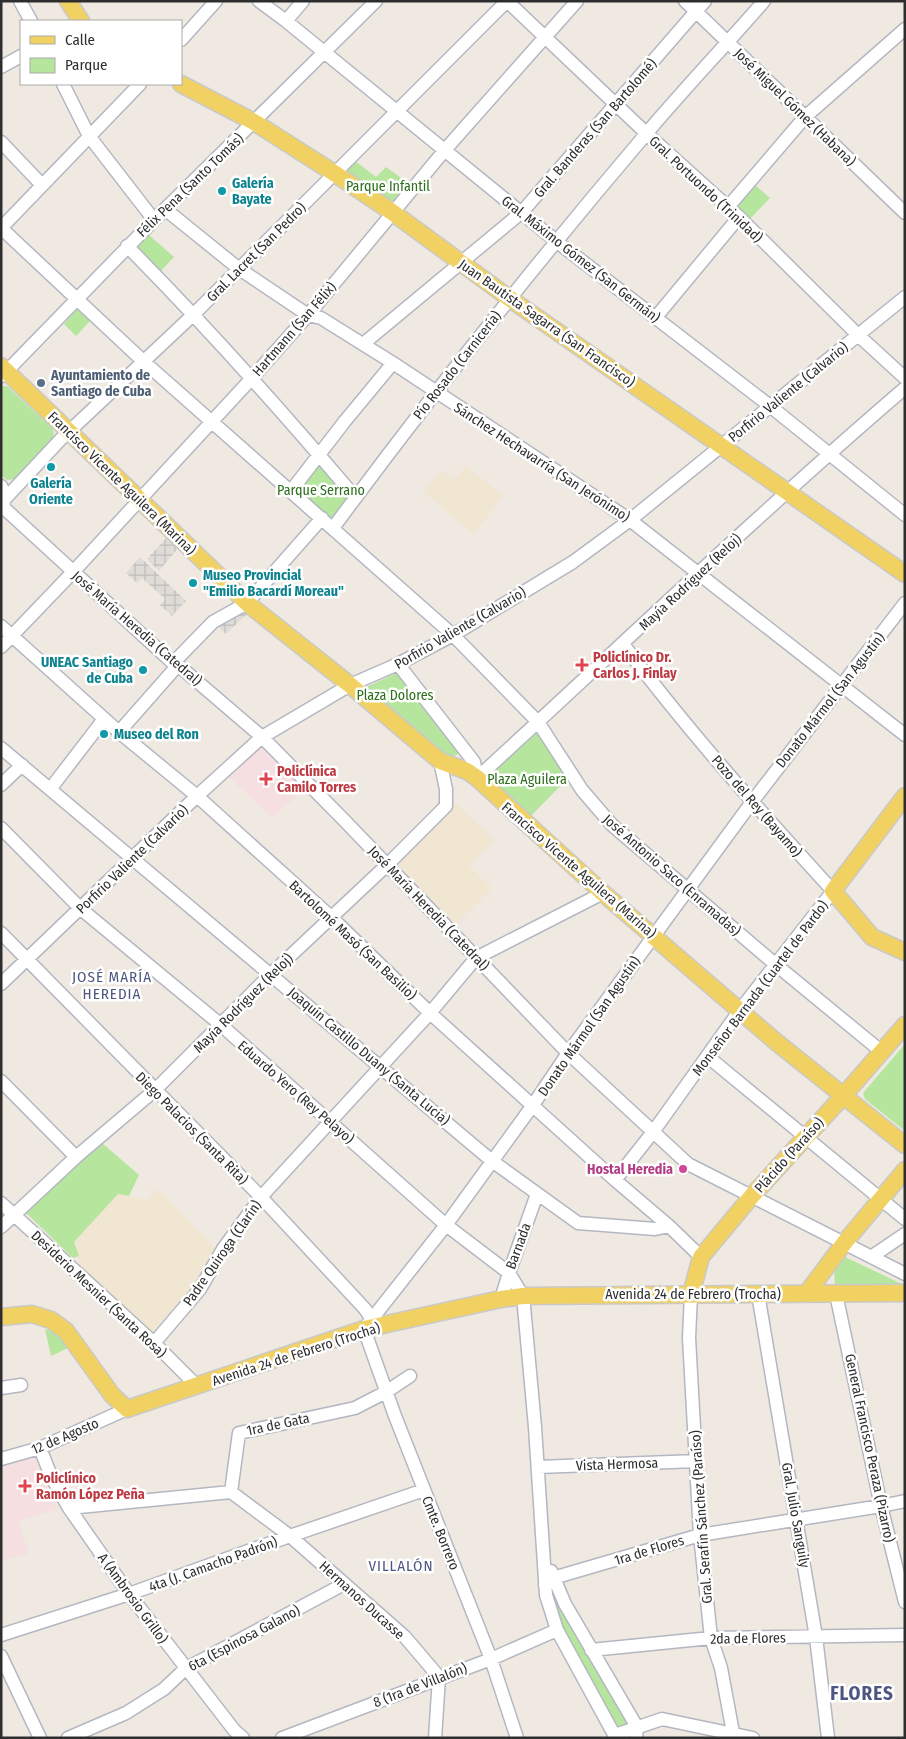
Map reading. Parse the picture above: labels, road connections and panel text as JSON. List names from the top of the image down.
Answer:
{
  "streets": {
    "main road": [
      "Juan Bautista Sagarra (San Francisco)",
      "Francisco Vicente Aguilera (Marina)",
      "Pozo del Rey (Bayamo)",
      "Monseñor Barnada (Cuartel de Pardo)",
      "Plácido (Paraíso)",
      "Avenida 24 de Febrero (Trocha)"
    ],
    "street": [
      "José Miguel Gómez (Habana)",
      "Gral. Banderas (San Bartolomé)",
      "Félix Pena (Santo Tomás)",
      "Gral. Portuondo (Trinidad)",
      "Gral. Lacret (San Pedro)",
      "Gral. Máximo Gómez (San Germán)",
      "Hartmann (San Félix)",
      "Pío Rosado (Carnicería)",
      "Porfirio Valiente (Calvario)",
      "Sánchez Hechavarría (San Jerónimo)",
      "Mayía Rodríguez (Reloj)",
      "José María Heredia (Catedral)",
      "Donato Mármol (San Agustín)",
      "José Antonio Saco (Enramadas)",
      "Bartolomé Masó (San Basilio)",
      "Joaquín Castillo Duany (Santa Lucía)",
      "Eduardo Yero (Rey Pelayo)",
      "Diego Palacios (Santa Rita)",
      "Barnada",
      "Padre Quiroga (Clarín)",
      "Desiderio Mesnier (Santa Rosa)",
      "1ra de Gata",
      "12 de Agosto",
      "General Francisco Peraza (Pizarro)",
      "Vista Hermosa",
      "Gral. Julio Sanguily",
      "Gral. Serafín Sánchez (Paraíso)",
      "Cmte. Borrero",
      "1ra de Flores",
      "4ta (J. Camacho Padrón)",
      "A (Ambrosio Grillo)",
      "Hermanos Ducasse",
      "6ta (Espinosa Galano)",
      "2da de Flores",
      "8 (1ra de Villalón)"
    ]
  },
  "crossings": [
    ["José Miguel Gómez (Habana)", "Gral. Banderas (San Bartolomé)"],
    ["José Miguel Gómez (Habana)", "Pío Rosado (Carnicería)"],
    ["Gral. Banderas (San Bartolomé)", "Gral. Portuondo (Trinidad)"],
    ["Gral. Banderas (San Bartolomé)", "Gral. Máximo Gómez (San Germán)"],
    ["Gral. Banderas (San Bartolomé)", "Juan Bautista Sagarra (San Francisco)"],
    ["Gral. Banderas (San Bartolomé)", "Sánchez Hechavarría (San Jerónimo)"],
    ["Félix Pena (Santo Tomás)", "Gral. Máximo Gómez (San Germán)"],
    ["Félix Pena (Santo Tomás)", "Juan Bautista Sagarra (San Francisco)"],
    ["Félix Pena (Santo Tomás)", "Sánchez Hechavarría (San Jerónimo)"],
    ["Félix Pena (Santo Tomás)", "Francisco Vicente Aguilera (Marina)"],
    ["Félix Pena (Santo Tomás)", "José Antonio Saco (Enramadas)"],
    ["Gral. Portuondo (Trinidad)", "Gral. Lacret (San Pedro)"],
    ["Gral. Portuondo (Trinidad)", "Hartmann (San Félix)"],
    ["Gral. Portuondo (Trinidad)", "Pío Rosado (Carnicería)"],
    ["Gral. Portuondo (Trinidad)", "Porfirio Valiente (Calvario)"],
    ["Gral. Lacret (San Pedro)", "Gral. Máximo Gómez (San Germán)"],
    ["Gral. Lacret (San Pedro)", "Juan Bautista Sagarra (San Francisco)"],
    ["Gral. Lacret (San Pedro)", "Sánchez Hechavarría (San Jerónimo)"],
    ["Gral. Lacret (San Pedro)", "Francisco Vicente Aguilera (Marina)"],
    ["Gral. Lacret (San Pedro)", "José María Heredia (Catedral)"],
    ["Gral. Lacret (San Pedro)", "José Antonio Saco (Enramadas)"],
    ["Gral. Máximo Gómez (San Germán)", "Hartmann (San Félix)"],
    ["Gral. Máximo Gómez (San Germán)", "Pío Rosado (Carnicería)"],
    ["Gral. Máximo Gómez (San Germán)", "Porfirio Valiente (Calvario)"],
    ["Gral. Máximo Gómez (San Germán)", "Mayía Rodríguez (Reloj)"],
    ["Juan Bautista Sagarra (San Francisco)", "Hartmann (San Félix)"],
    ["Juan Bautista Sagarra (San Francisco)", "Pío Rosado (Carnicería)"],
    ["Juan Bautista Sagarra (San Francisco)", "Porfirio Valiente (Calvario)"],
    ["Juan Bautista Sagarra (San Francisco)", "Mayía Rodríguez (Reloj)"],
    ["Hartmann (San Félix)", "Sánchez Hechavarría (San Jerónimo)"],
    ["Hartmann (San Félix)", "Francisco Vicente Aguilera (Marina)"],
    ["Hartmann (San Félix)", "José María Heredia (Catedral)"],
    ["Hartmann (San Félix)", "José Antonio Saco (Enramadas)"],
    ["Hartmann (San Félix)", "Bartolomé Masó (San Basilio)"],
    ["Pío Rosado (Carnicería)", "Sánchez Hechavarría (San Jerónimo)"],
    ["Pío Rosado (Carnicería)", "José Antonio Saco (Enramadas)"],
    ["Porfirio Valiente (Calvario)", "Sánchez Hechavarría (San Jerónimo)"],
    ["Porfirio Valiente (Calvario)", "Francisco Vicente Aguilera (Marina)"],
    ["Porfirio Valiente (Calvario)", "José María Heredia (Catedral)"],
    ["Porfirio Valiente (Calvario)", "José Antonio Saco (Enramadas)"],
    ["Porfirio Valiente (Calvario)", "Bartolomé Masó (San Basilio)"],
    ["Porfirio Valiente (Calvario)", "Joaquín Castillo Duany (Santa Lucía)"],
    ["Porfirio Valiente (Calvario)", "Eduardo Yero (Rey Pelayo)"],
    ["Porfirio Valiente (Calvario)", "Diego Palacios (Santa Rita)"],
    ["Sánchez Hechavarría (San Jerónimo)", "Mayía Rodríguez (Reloj)"],
    ["Sánchez Hechavarría (San Jerónimo)", "Donato Mármol (San Agustín)"],
    ["Francisco Vicente Aguilera (Marina)", "Mayía Rodríguez (Reloj)"],
    ["Francisco Vicente Aguilera (Marina)", "Donato Mármol (San Agustín)"],
    ["Francisco Vicente Aguilera (Marina)", "Monseñor Barnada (Cuartel de Pardo)"],
    ["Francisco Vicente Aguilera (Marina)", "Plácido (Paraíso)"],
    ["Francisco Vicente Aguilera (Marina)", "Padre Quiroga (Clarín)"],
    ["Mayía Rodríguez (Reloj)", "José María Heredia (Catedral)"],
    ["Mayía Rodríguez (Reloj)", "Pozo del Rey (Bayamo)"],
    ["Mayía Rodríguez (Reloj)", "José Antonio Saco (Enramadas)"],
    ["Mayía Rodríguez (Reloj)", "Bartolomé Masó (San Basilio)"],
    ["Mayía Rodríguez (Reloj)", "Joaquín Castillo Duany (Santa Lucía)"],
    ["Mayía Rodríguez (Reloj)", "Eduardo Yero (Rey Pelayo)"],
    ["Mayía Rodríguez (Reloj)", "Diego Palacios (Santa Rita)"],
    ["Mayía Rodríguez (Reloj)", "Desiderio Mesnier (Santa Rosa)"],
    ["José María Heredia (Catedral)", "Donato Mármol (San Agustín)"],
    ["José María Heredia (Catedral)", "Monseñor Barnada (Cuartel de Pardo)"],
    ["José María Heredia (Catedral)", "Plácido (Paraíso)"],
    ["José María Heredia (Catedral)", "Padre Quiroga (Clarín)"],
    ["Donato Mármol (San Agustín)", "Pozo del Rey (Bayamo)"],
    ["Donato Mármol (San Agustín)", "José Antonio Saco (Enramadas)"],
    ["Donato Mármol (San Agustín)", "Bartolomé Masó (San Basilio)"],
    ["Donato Mármol (San Agustín)", "Joaquín Castillo Duany (Santa Lucía)"],
    ["Donato Mármol (San Agustín)", "Eduardo Yero (Rey Pelayo)"],
    ["Donato Mármol (San Agustín)", "Diego Palacios (Santa Rita)"],
    ["Donato Mármol (San Agustín)", "Avenida 24 de Febrero (Trocha)"],
    ["Donato Mármol (San Agustín)", "Cmte. Borrero"],
    ["Pozo del Rey (Bayamo)", "Monseñor Barnada (Cuartel de Pardo)"],
    ["José Antonio Saco (Enramadas)", "Monseñor Barnada (Cuartel de Pardo)"],
    ["José Antonio Saco (Enramadas)", "Plácido (Paraíso)"],
    ["Bartolomé Masó (San Basilio)", "Monseñor Barnada (Cuartel de Pardo)"],
    ["Bartolomé Masó (San Basilio)", "Joaquín Castillo Duany (Santa Lucía)"],
    ["Bartolomé Masó (San Basilio)", "Plácido (Paraíso)"],
    ["Bartolomé Masó (San Basilio)", "Padre Quiroga (Clarín)"],
    ["Joaquín Castillo Duany (Santa Lucía)", "Barnada"],
    ["Joaquín Castillo Duany (Santa Lucía)", "Padre Quiroga (Clarín)"],
    ["Eduardo Yero (Rey Pelayo)", "Barnada"],
    ["Eduardo Yero (Rey Pelayo)", "Padre Quiroga (Clarín)"],
    ["Eduardo Yero (Rey Pelayo)", "Avenida 24 de Febrero (Trocha)"],
    ["Diego Palacios (Santa Rita)", "Padre Quiroga (Clarín)"],
    ["Diego Palacios (Santa Rita)", "Avenida 24 de Febrero (Trocha)"],
    ["Diego Palacios (Santa Rita)", "Cmte. Borrero"],
    ["Plácido (Paraíso)", "Avenida 24 de Febrero (Trocha)"],
    ["Plácido (Paraíso)", "Gral. Serafín Sánchez (Paraíso)"],
    ["Barnada", "Avenida 24 de Febrero (Trocha)"],
    ["Padre Quiroga (Clarín)", "Desiderio Mesnier (Santa Rosa)"],
    ["Desiderio Mesnier (Santa Rosa)", "Avenida 24 de Febrero (Trocha)"],
    ["Avenida 24 de Febrero (Trocha)", "12 de Agosto"],
    ["Avenida 24 de Febrero (Trocha)", "General Francisco Peraza (Pizarro)"],
    ["Avenida 24 de Febrero (Trocha)", "Gral. Julio Sanguily"],
    ["Avenida 24 de Febrero (Trocha)", "Gral. Serafín Sánchez (Paraíso)"],
    ["Avenida 24 de Febrero (Trocha)", "Cmte. Borrero"],
    ["1ra de Gata", "Cmte. Borrero"],
    ["1ra de Gata", "Hermanos Ducasse"],
    ["12 de Agosto", "A (Ambrosio Grillo)"],
    ["General Francisco Peraza (Pizarro)", "1ra de Flores"],
    ["Vista Hermosa", "Gral. Serafín Sánchez (Paraíso)"],
    ["Gral. Julio Sanguily", "1ra de Flores"],
    ["Gral. Julio Sanguily", "2da de Flores"],
    ["Gral. Serafín Sánchez (Paraíso)", "1ra de Flores"],
    ["Gral. Serafín Sánchez (Paraíso)", "2da de Flores"],
    ["Cmte. Borrero", "4ta (J. Camacho Padrón)"],
    ["Cmte. Borrero", "8 (1ra de Villalón)"],
    ["4ta (J. Camacho Padrón)", "A (Ambrosio Grillo)"],
    ["4ta (J. Camacho Padrón)", "Hermanos Ducasse"],
    ["A (Ambrosio Grillo)", "6ta (Espinosa Galano)"],
    ["Hermanos Ducasse", "6ta (Espinosa Galano)"],
    ["Hermanos Ducasse", "8 (1ra de Villalón)"]
  ],
  "districts": ["JOSÉ MARÍA HEREDIA", "VILLALÓN", "FLORES"],
  "parks": [
    "Parque Infantil",
    "Parque Serrano",
    "Plaza Dolores",
    "Plaza Aguilera"
  ],
  "places": {
    "other": [
      "Galería Bayate",
      "Ayuntamiento de Santiago de Cuba",
      "Galería Oriente",
      "Museo Provincial \"Emilio Bacardí Moreau\"",
      "UNEAC Santiago de Cuba",
      "Museo del Ron",
      "Hostal Heredia"
    ],
    "health": ["Policlínico Dr. Carlos J. Finlay", "Policlínica Camilo Torres", "Policlínico Ramón López Peña"]
  },
  "legend": ["Calle", "Parque"]
}
